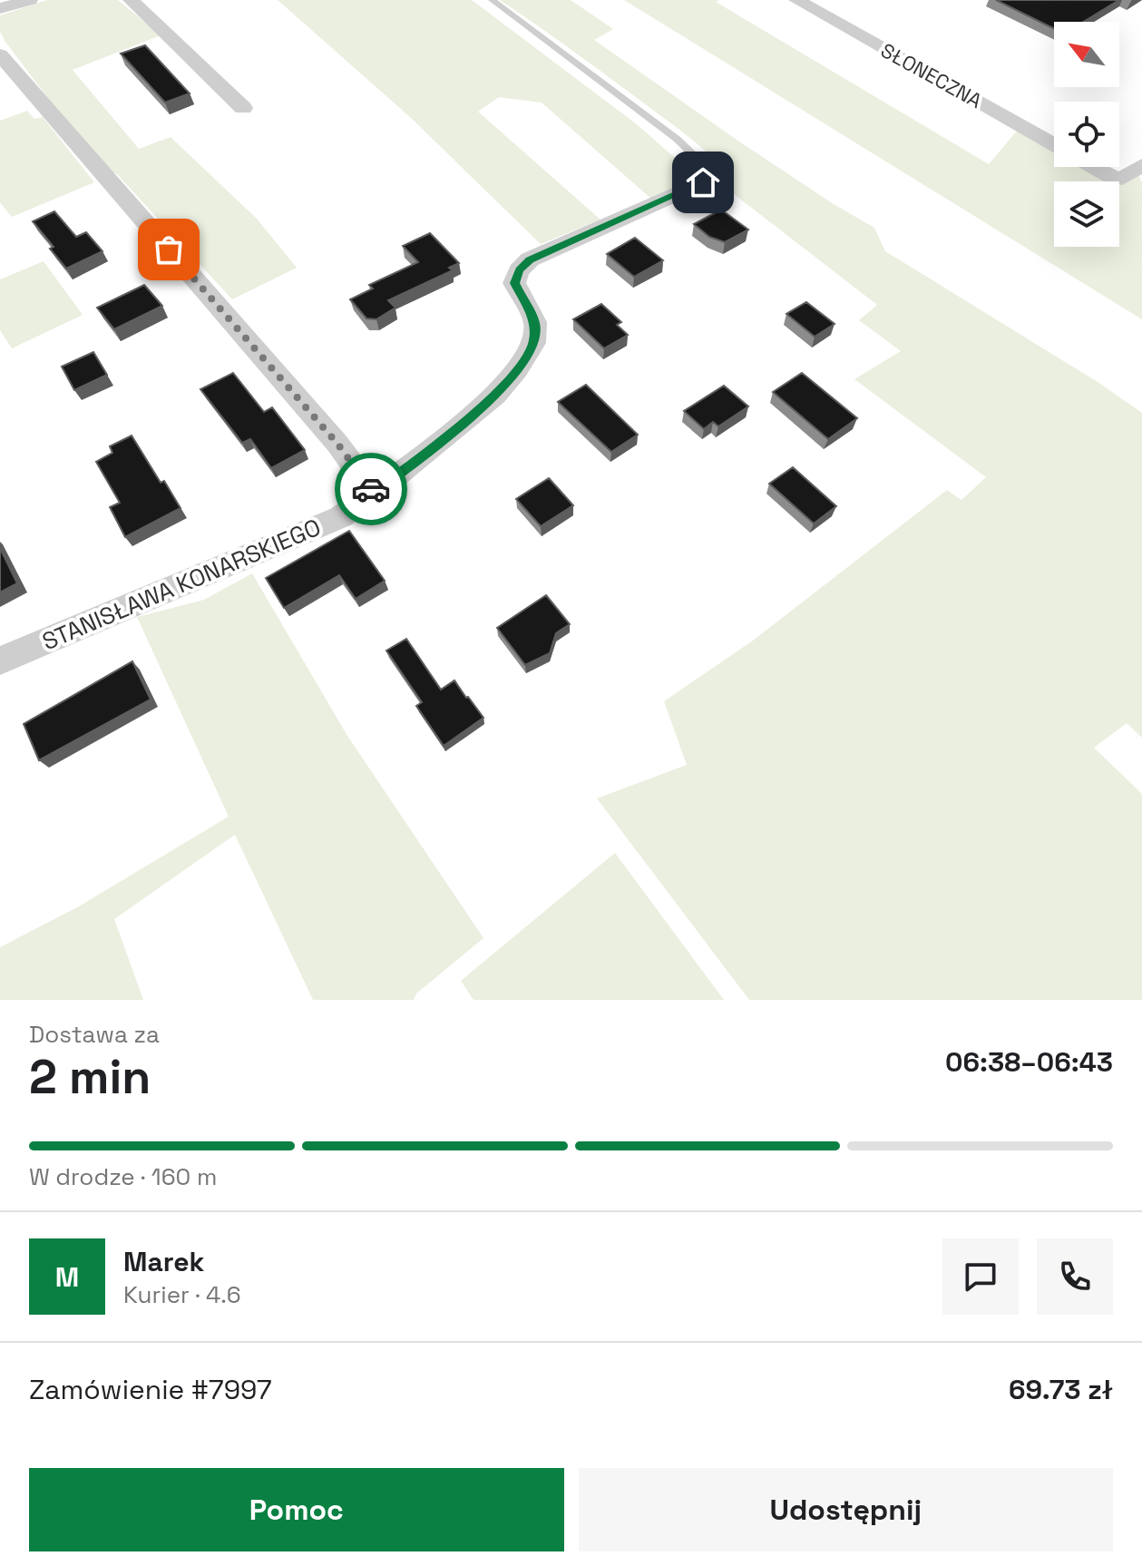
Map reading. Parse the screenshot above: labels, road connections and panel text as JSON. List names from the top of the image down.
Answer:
{
  "streets": {
    "street": ["SŁONECZNA", "STANISŁAWA KONARSKIEGO"]
  },
  "north": "top left",
  "page": {
    "heading": ["2 min", "Dostawa za", "06:38–06:43"],
    "panel": [
      "Marek",
      "Kurier · 4.6",
      "Zamówienie #7997",
      "69.73 zł"
    ],
    "bar": "W drodze · 160 m",
    "round": "M",
    "buttons": ["Pomoc", "Udostępnij"]
  }
}
